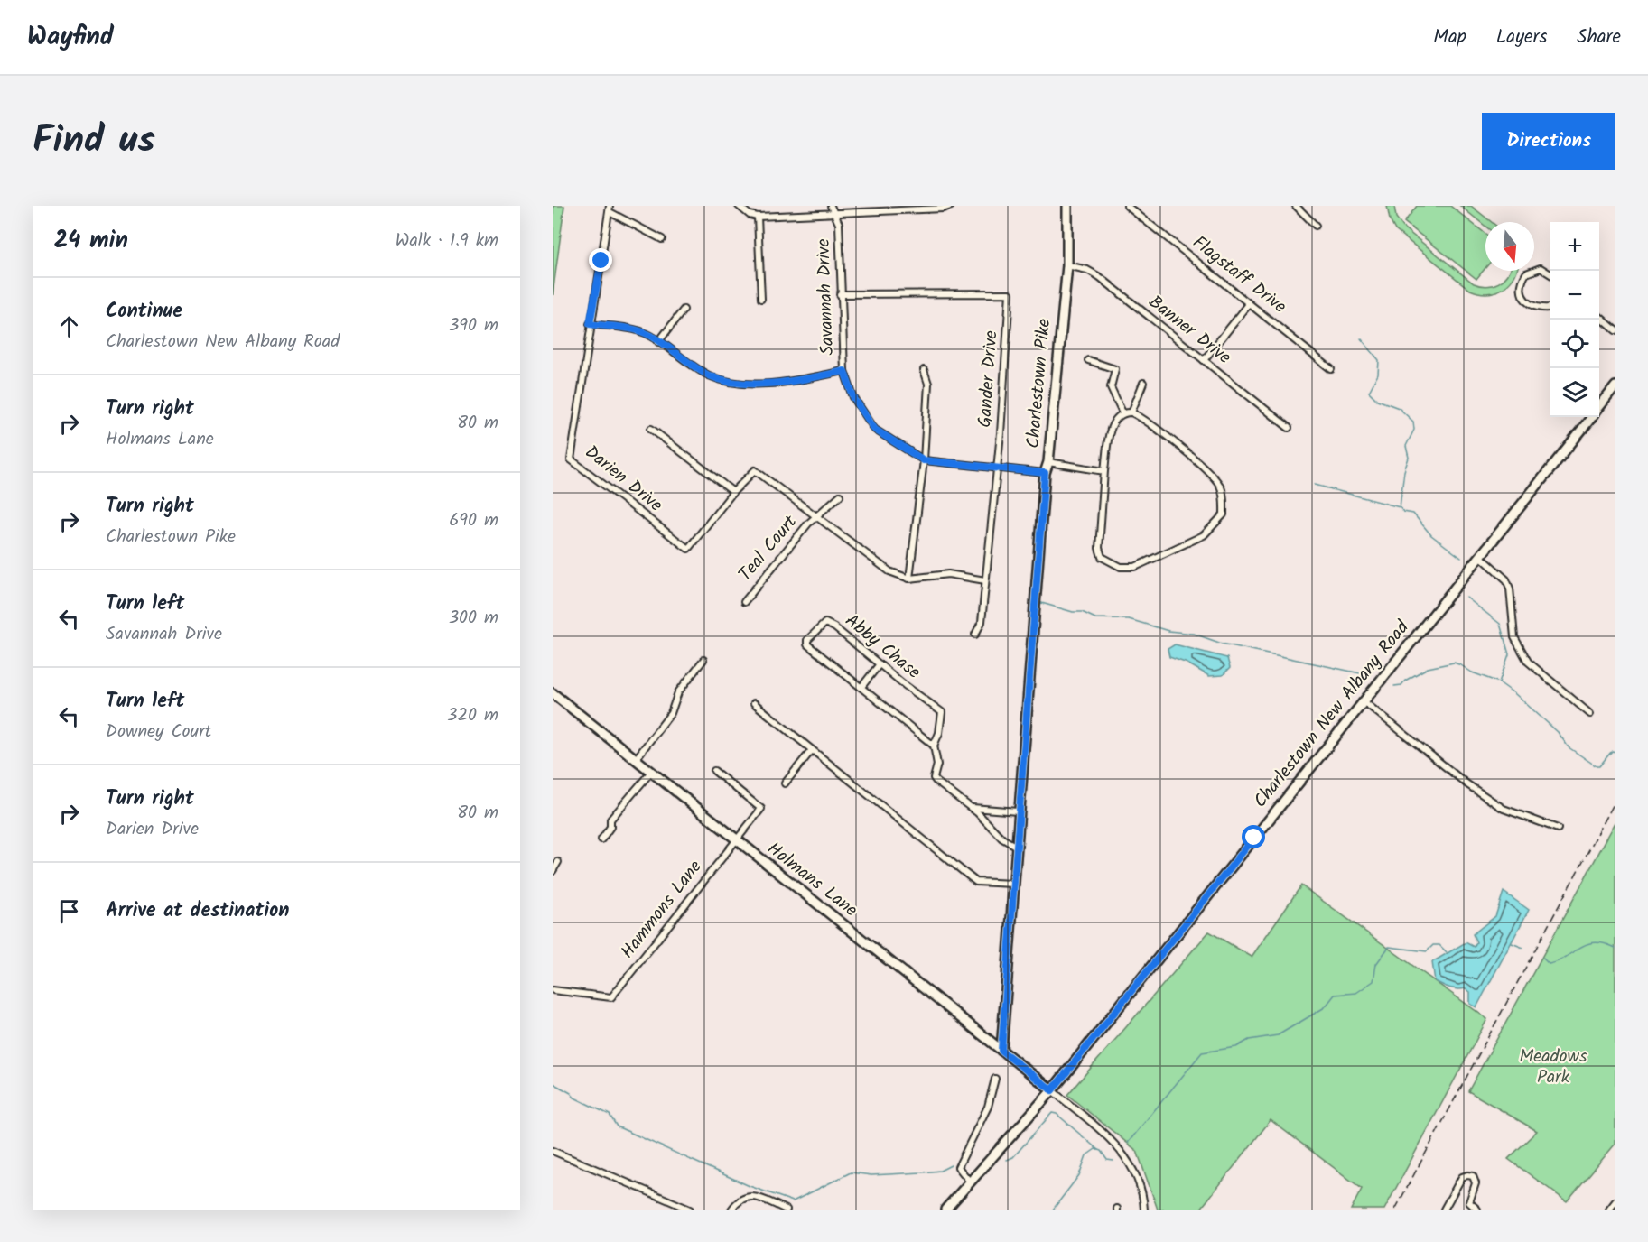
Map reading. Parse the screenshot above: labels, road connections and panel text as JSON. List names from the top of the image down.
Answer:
{
  "streets": {
    "main road": ["Charlestown Pike", "Charlestown New Albany Road", "Holmans Lane"],
    "street": [
      "Flagstaff Drive",
      "Savannah Drive",
      "Banner Drive",
      "Gander Drive",
      "Darien Drive",
      "Teal Court",
      "Abby Chase",
      "Hammons Lane"
    ]
  },
  "crossings": [
    ["Savannah Drive", "Gander Drive"],
    ["Savannah Drive", "Charlestown Pike"],
    ["Banner Drive", "Charlestown Pike"],
    ["Charlestown Pike", "Abby Chase"],
    ["Charlestown Pike", "Holmans Lane"],
    ["Darien Drive", "Teal Court"],
    ["Charlestown New Albany Road", "Holmans Lane"],
    ["Holmans Lane", "Hammons Lane"]
  ],
  "parks": ["Meadows Park"],
  "north": "bottom",
  "page": {
    "header": "Wayfind",
    "nav": ["Map", "Layers", "Share"],
    "title": "Find us",
    "buttons": "Directions",
    "heading": ["24 min", "Walk · 1.9 km"],
    "map_buttons": ["+", "−"],
    "list": [
      ["Continue", "Charlestown New Albany Road", "390 m"],
      ["Turn right", "Holmans Lane", "80 m"],
      ["Turn right", "Charlestown Pike", "690 m"],
      ["Turn left", "Savannah Drive", "300 m"],
      ["Turn left", "Downey Court", "320 m"],
      ["Turn right", "Darien Drive", "80 m"],
      "Arrive at destination"
    ]
  }
}
